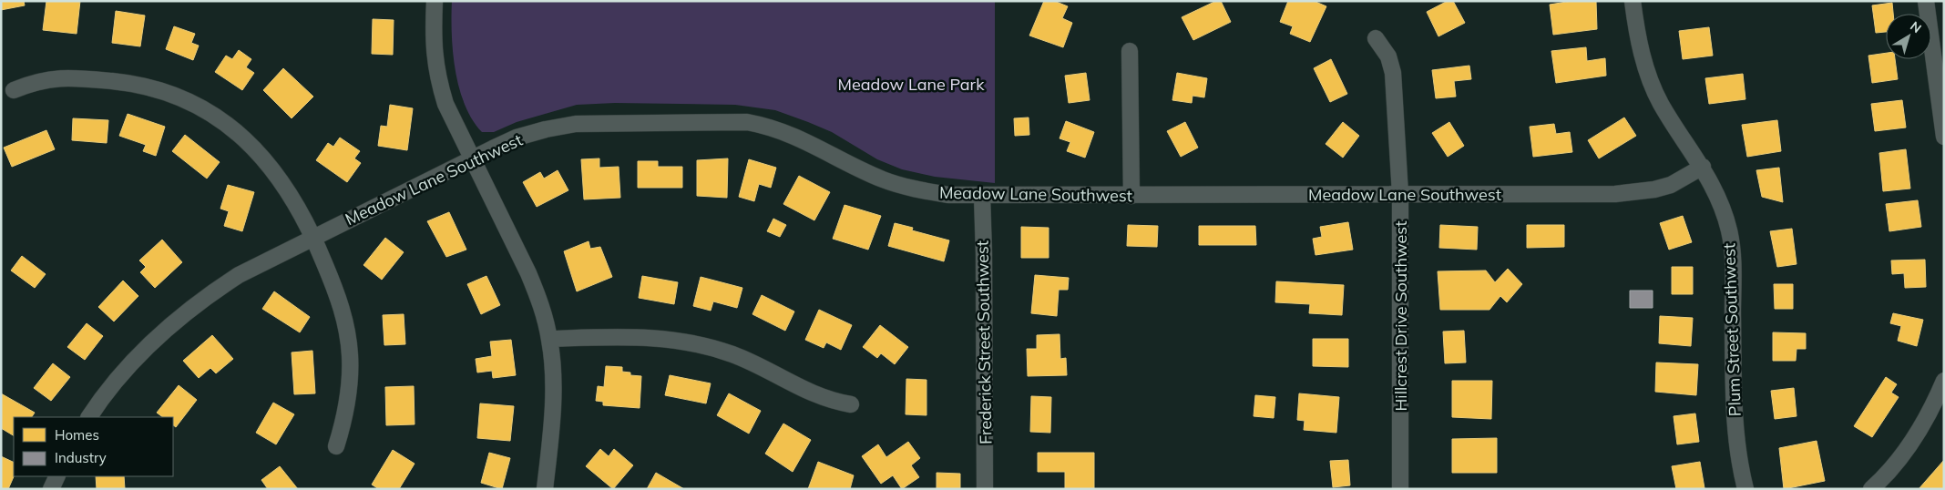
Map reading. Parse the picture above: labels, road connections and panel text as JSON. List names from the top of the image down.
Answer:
{
  "streets": {
    "street": [
      "Meadow Lane Southwest",
      "Hillcrest Drive Southwest",
      "Plum Street Southwest",
      "Frederick Street Southwest"
    ]
  },
  "crossings": [
    ["Meadow Lane Southwest", "Hillcrest Drive Southwest"],
    ["Meadow Lane Southwest", "Plum Street Southwest"],
    ["Meadow Lane Southwest", "Frederick Street Southwest"]
  ],
  "parks": ["Meadow Lane Park"],
  "legend": ["Homes", "Industry"],
  "north": "top right"
}
